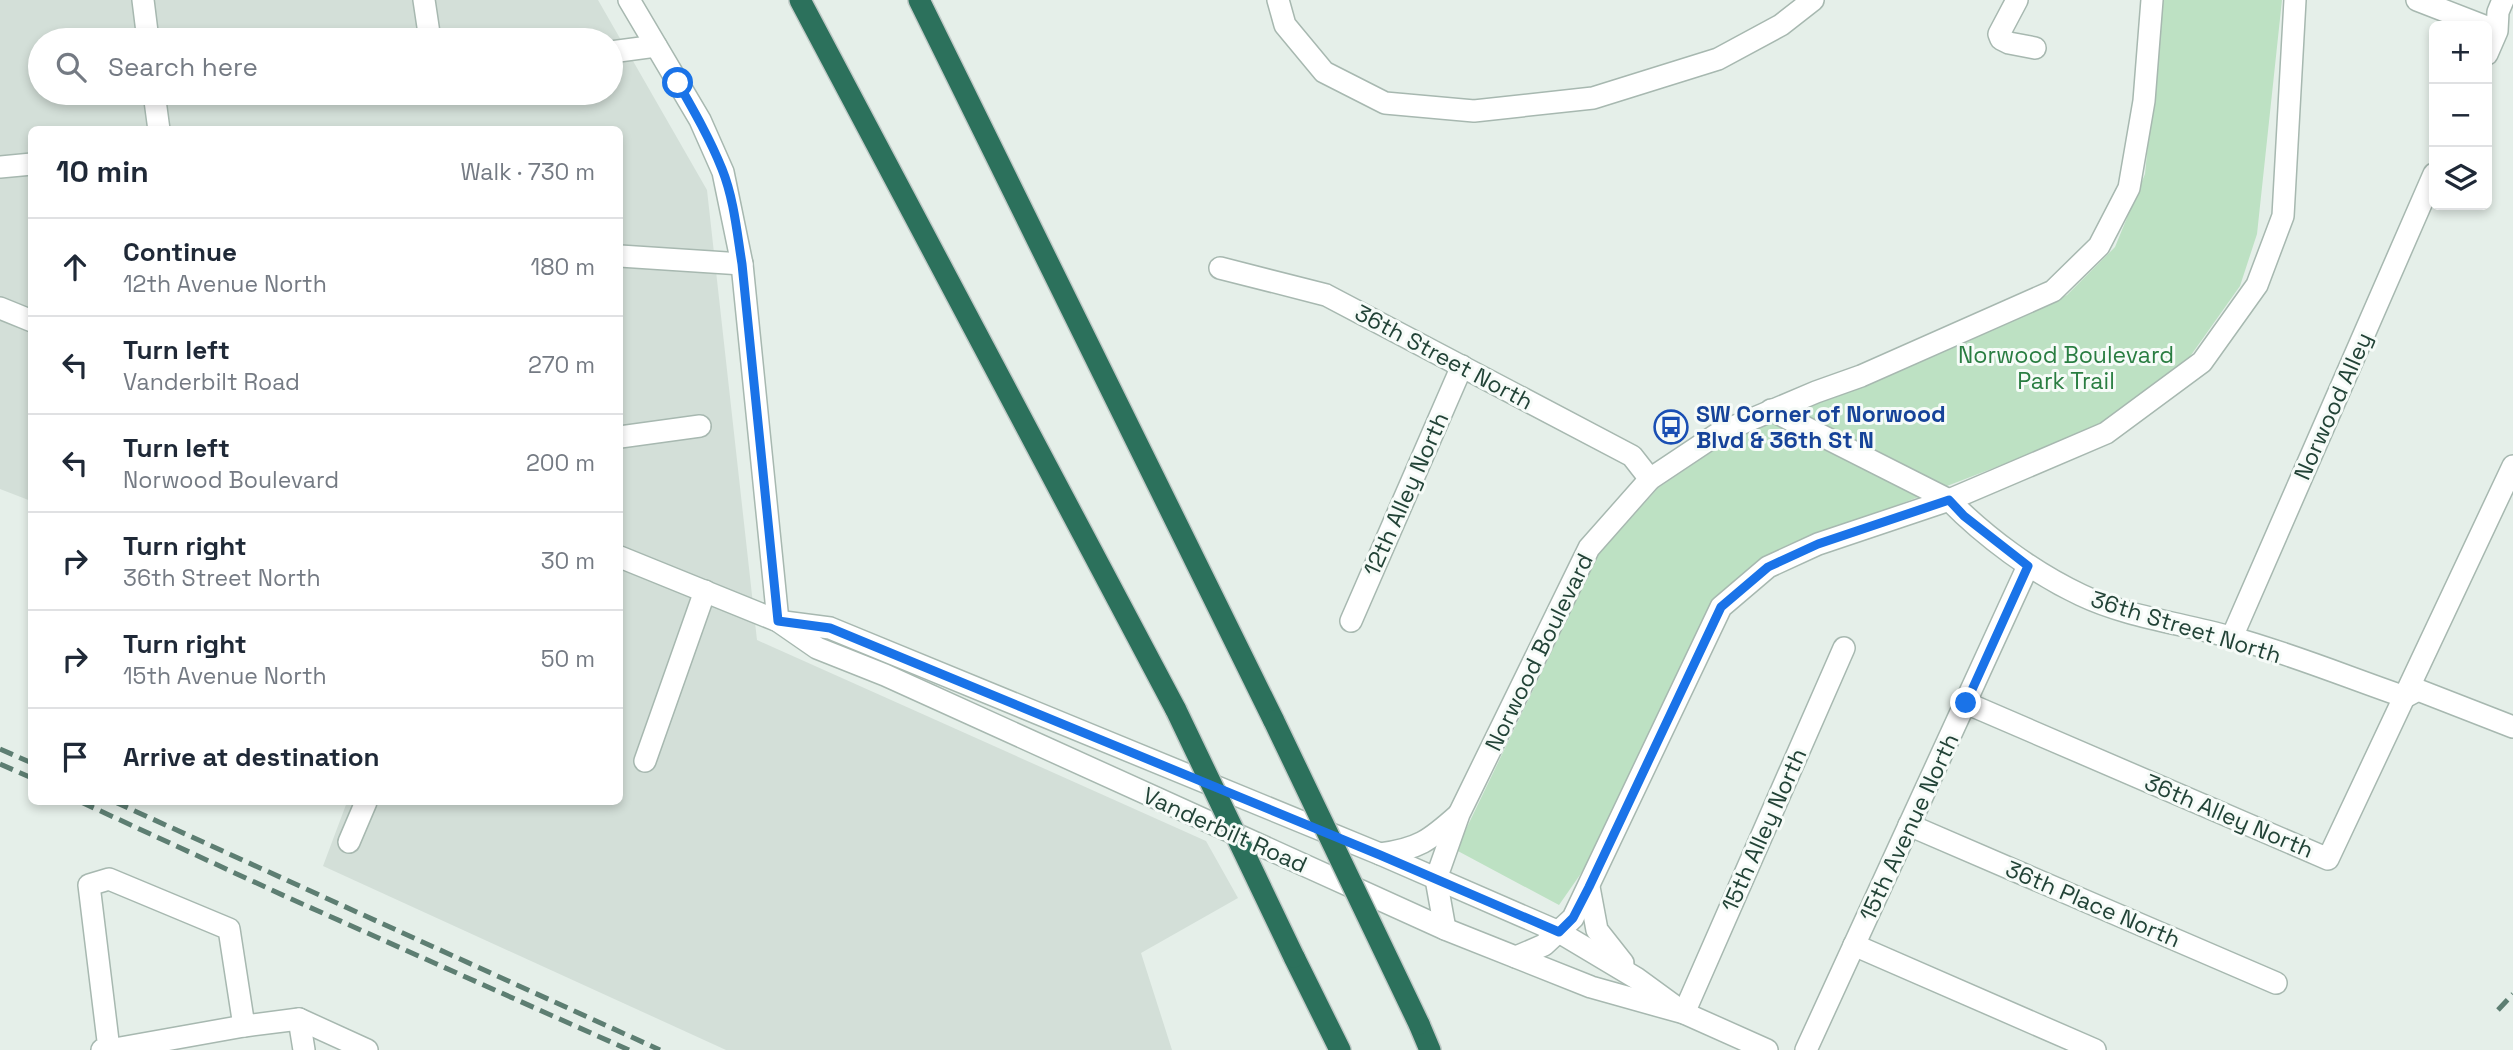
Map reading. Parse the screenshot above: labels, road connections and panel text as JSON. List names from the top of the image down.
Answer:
{
  "streets": {
    "street": [
      "36th Street North",
      "Norwood Alley",
      "12th Alley North",
      "Norwood Boulevard",
      "36th Alley North",
      "15th Avenue North",
      "Vanderbilt Road",
      "15th Alley North",
      "36th Place North"
    ]
  },
  "crossings": [
    ["36th Street North", "Norwood Alley"],
    ["36th Street North", "12th Alley North"],
    ["36th Street North", "Norwood Boulevard"],
    ["36th Street North", "36th Alley North"],
    ["36th Street North", "15th Avenue North"],
    ["Norwood Boulevard", "Vanderbilt Road"],
    ["36th Alley North", "15th Avenue North"],
    ["15th Avenue North", "36th Place North"],
    ["Vanderbilt Road", "15th Alley North"]
  ],
  "parks": ["Norwood Boulevard Park Trail"],
  "places": {
    "bus stop": ["SW Corner of Norwood Blvd & 36th St N"]
  },
  "page": {
    "map_buttons": ["+", "−"],
    "search": "Search here",
    "heading": ["10 min", "Walk · 730 m"],
    "list": [
      ["Continue", "12th Avenue North", "180 m"],
      ["Turn left", "Vanderbilt Road", "270 m"],
      ["Turn left", "Norwood Boulevard", "200 m"],
      ["Turn right", "36th Street North", "30 m"],
      ["Turn right", "15th Avenue North", "50 m"],
      "Arrive at destination"
    ]
  }
}
